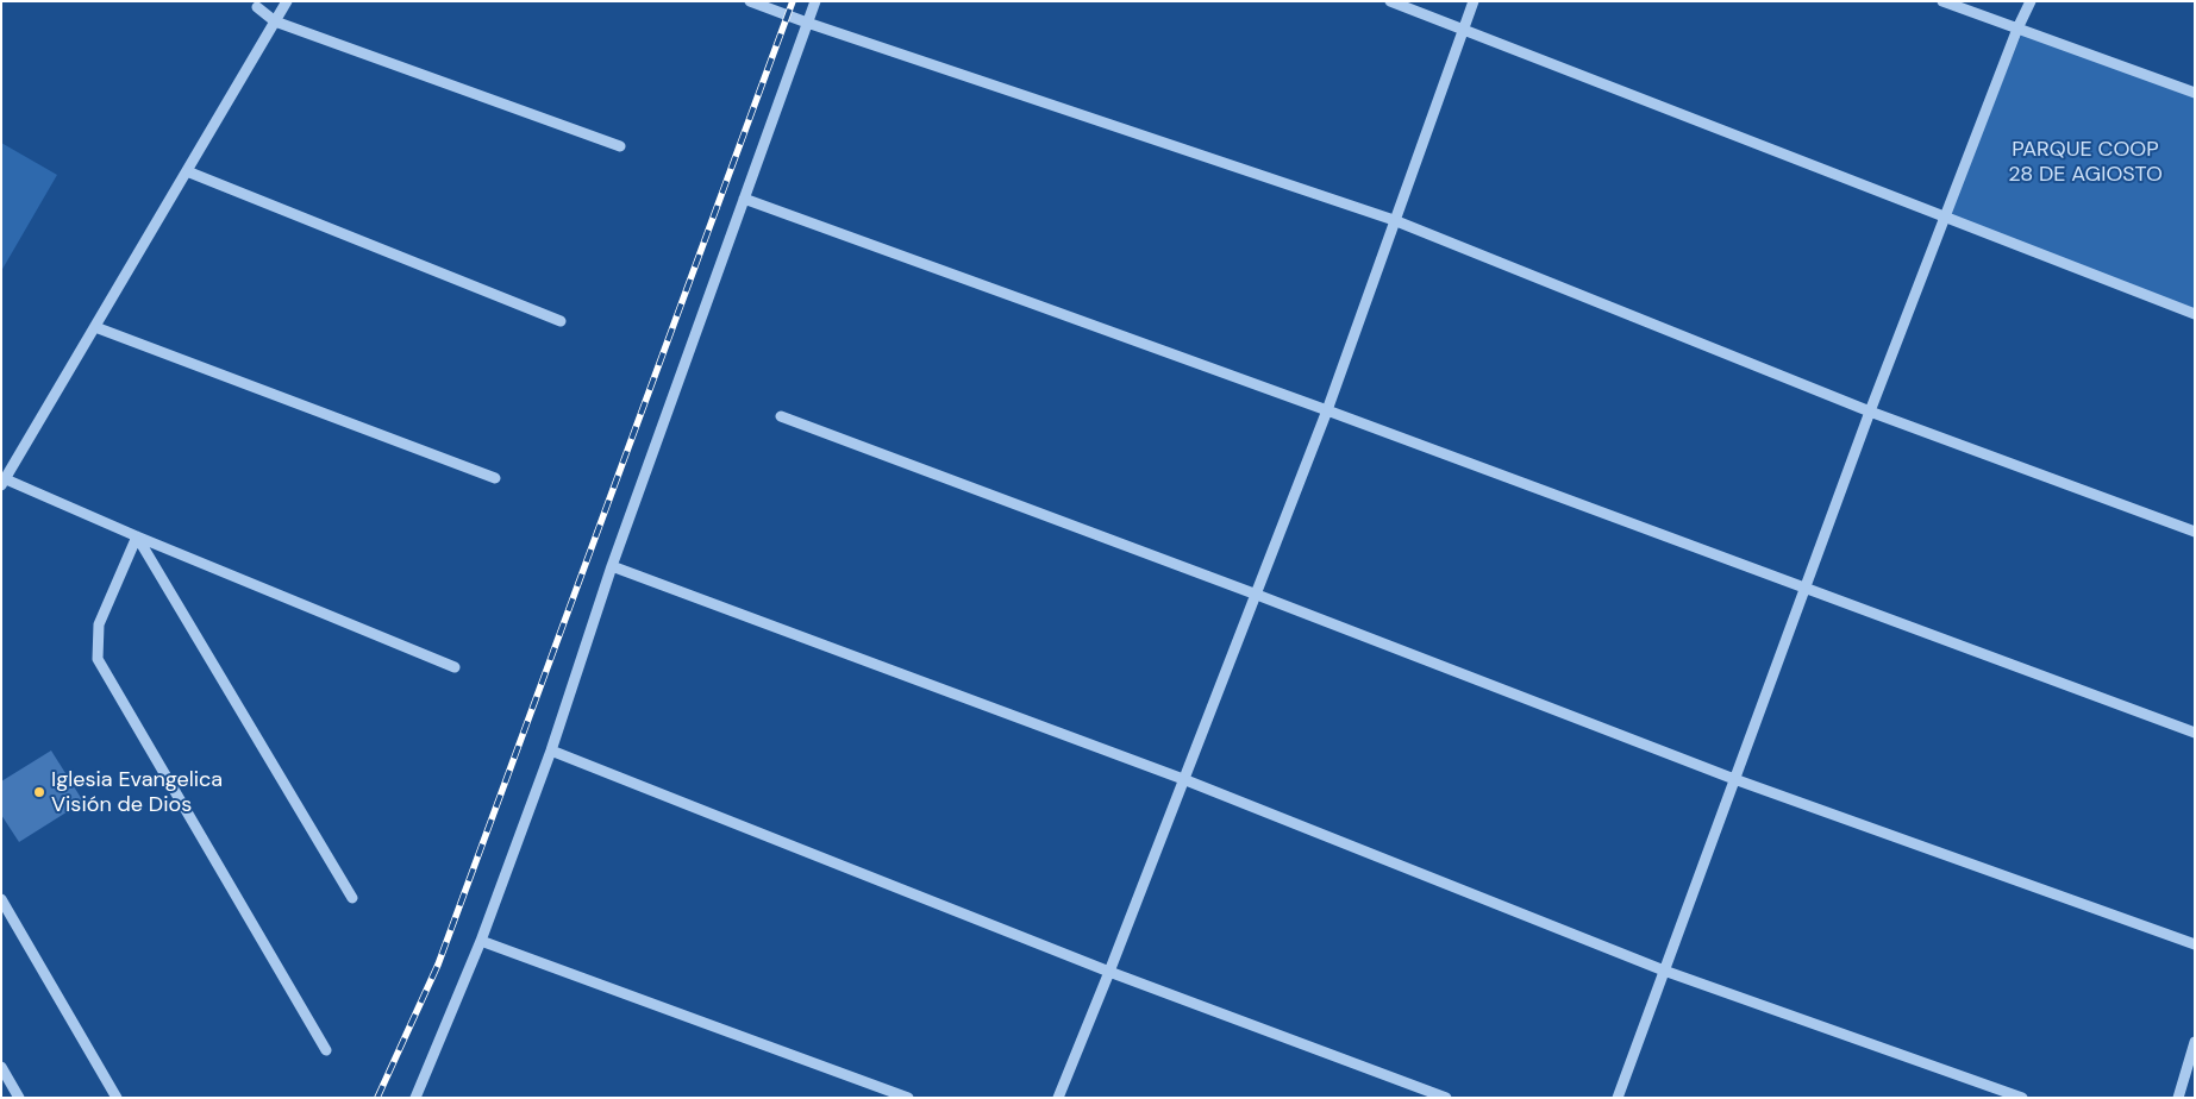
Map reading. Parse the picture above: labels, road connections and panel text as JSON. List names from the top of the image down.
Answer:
{
  "parks": ["PARQUE COOP 28 DE AGIOSTO"],
  "places": ["Iglesia Evangelica Visión de Dios"]
}
